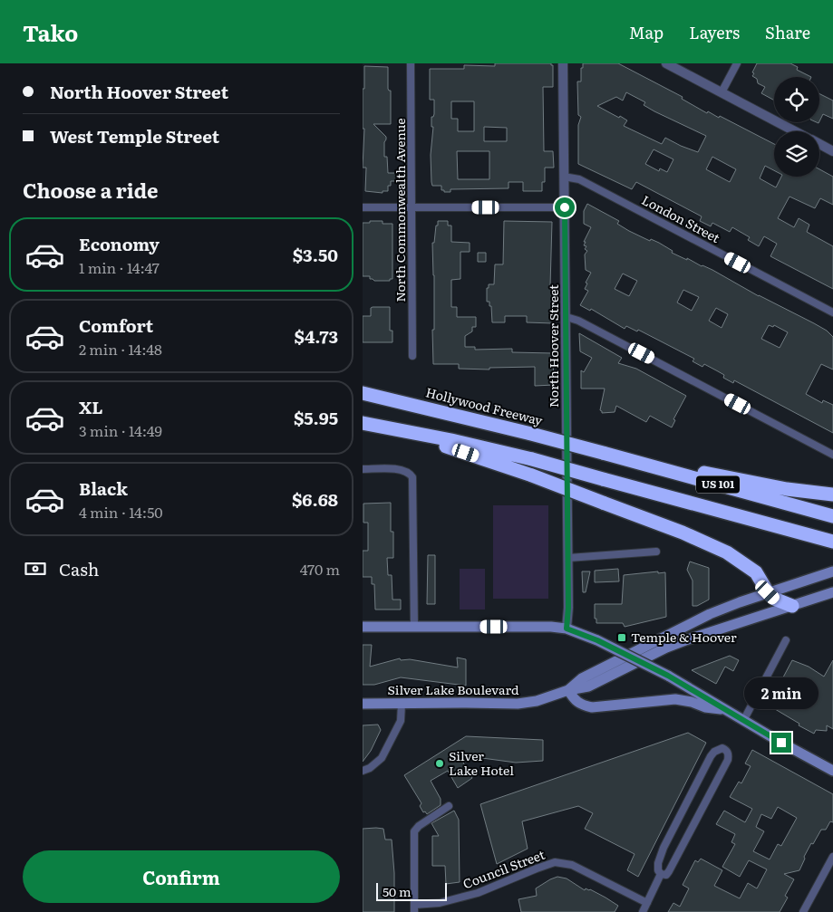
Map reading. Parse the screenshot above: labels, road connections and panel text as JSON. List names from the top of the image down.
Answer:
{
  "streets": {
    "highway": ["Hollywood Freeway", "US 101"],
    "main road": ["Silver Lake Boulevard"],
    "street": [
      "North Commonwealth Avenue",
      "London Street",
      "North Hoover Street",
      "Council Street"
    ]
  },
  "crossings": [
    ["London Street", "North Hoover Street"]
  ],
  "places": {
    "transit": ["Temple & Hoover"],
    "other": ["Silver Lake Hotel"]
  },
  "scale_bar": "50 m",
  "page": {
    "header": "Tako",
    "nav": ["Map", "Layers", "Share"],
    "banner": ["North Hoover Street", "West Temple Street"],
    "heading": "Choose a ride",
    "list": [
      {
        "name": "Economy",
        "note": "1 min · 14:47",
        "value": "$3.50"
      },
      {
        "name": "Comfort",
        "note": "2 min · 14:48",
        "value": "$4.73"
      },
      {
        "name": "XL",
        "note": "3 min · 14:49",
        "value": "$5.95"
      },
      {
        "name": "Black",
        "note": "4 min · 14:50",
        "value": "$6.68"
      }
    ],
    "pay": ["Cash", "470 m"],
    "bubble": "2 min",
    "buttons": "Confirm",
    "scale": "50 m"
  }
}
